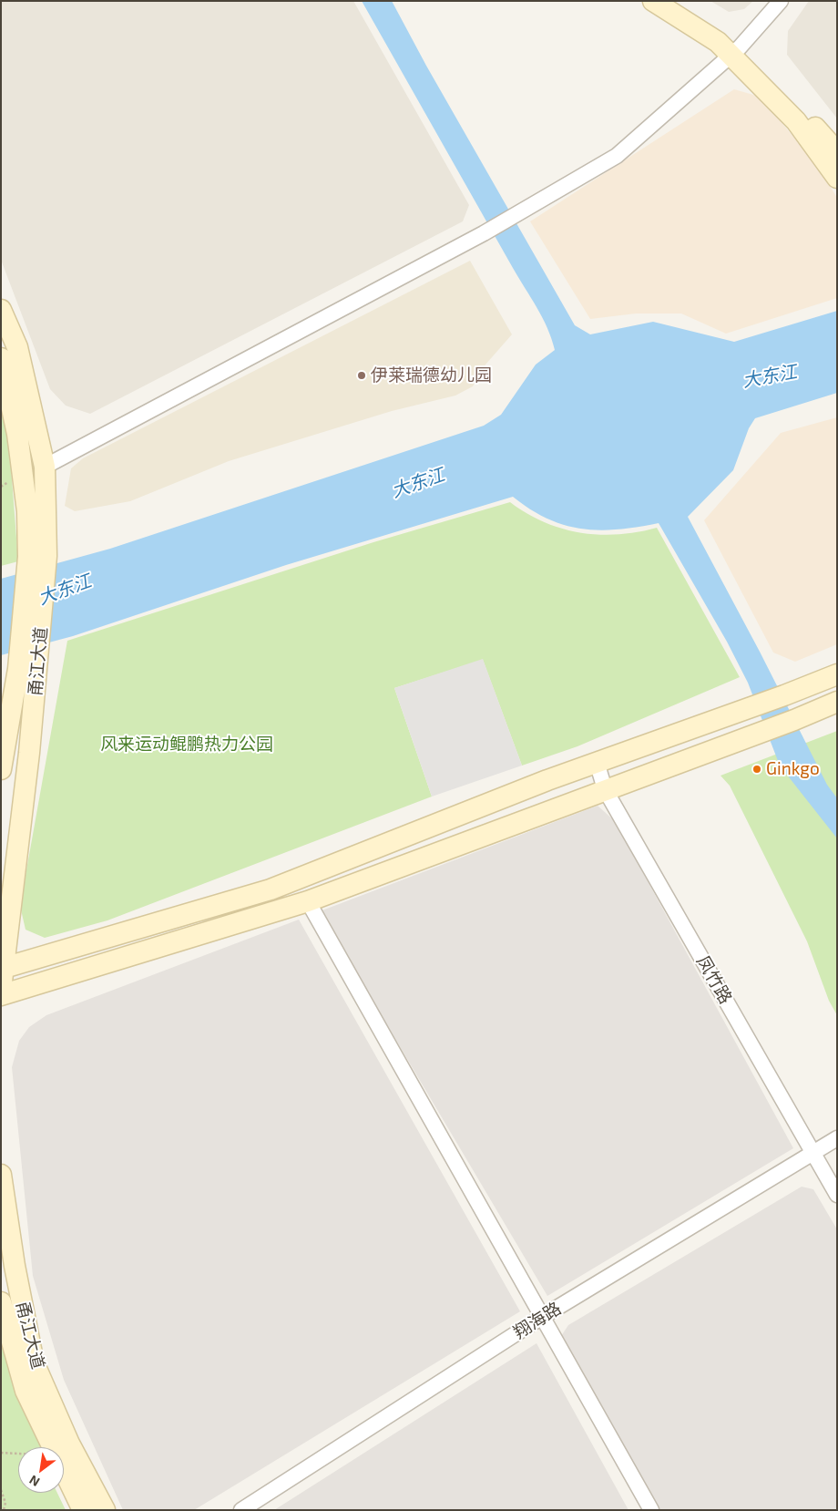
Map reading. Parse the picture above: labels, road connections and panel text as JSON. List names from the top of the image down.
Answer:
{
  "streets": {
    "street": ["甬江大道", "凤竹路", "翔海路"]
  },
  "crossings": [
    ["凤竹路", "翔海路"]
  ],
  "water": ["大东江"],
  "parks": ["风来运动鲲鹏热力公园"],
  "places": ["伊莱瑞德幼儿园", "Ginkgo"],
  "north": "bottom left"
}
